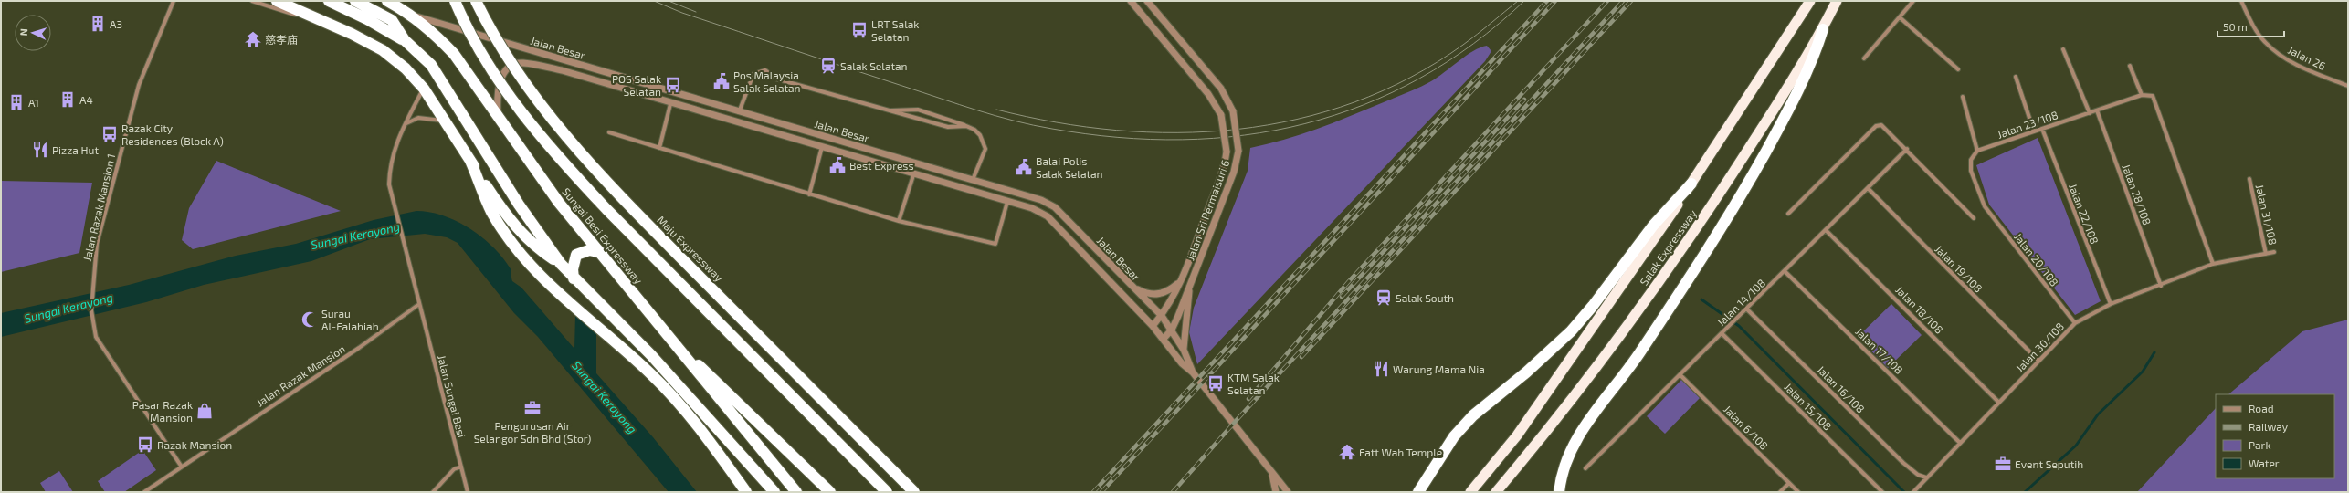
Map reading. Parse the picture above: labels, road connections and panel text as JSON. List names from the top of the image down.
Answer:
{
  "streets": {
    "highway": ["Sungai Besi Expressway", "Salak Expressway", "Maju Expressway"],
    "street": [
      "Jalan Besar",
      "Jalan 26",
      "Jalan 23/108",
      "Jalan 28/108",
      "Jalan Razak Mansion 1",
      "Jalan Sri Permaisuri 6",
      "Jalan 22/108",
      "Jalan 31/108",
      "Jalan 20/108",
      "Jalan 19/108",
      "Jalan 14/108",
      "Jalan 18/108",
      "Jalan 30/108",
      "Jalan 17/108",
      "Jalan Razak Mansion",
      "Jalan 16/108",
      "Jalan Sungai Besi",
      "Jalan 15/108",
      "Jalan 6/108"
    ]
  },
  "crossings": [
    ["Jalan Besar", "Jalan Sri Permaisuri 6"],
    ["Jalan Besar", "Sungai Besi Expressway"],
    ["Jalan 23/108", "Jalan 28/108"],
    ["Jalan 23/108", "Jalan 22/108"],
    ["Jalan 23/108", "Jalan 20/108"],
    ["Jalan 28/108", "Jalan 30/108"],
    ["Jalan Razak Mansion 1", "Jalan Razak Mansion"],
    ["Jalan 22/108", "Jalan 30/108"],
    ["Jalan 31/108", "Jalan 30/108"],
    ["Jalan 20/108", "Jalan 30/108"],
    ["Jalan 19/108", "Jalan 14/108"],
    ["Jalan 19/108", "Jalan 30/108"],
    ["Jalan 14/108", "Jalan 18/108"],
    ["Jalan 14/108", "Jalan 17/108"],
    ["Jalan 14/108", "Jalan 16/108"],
    ["Jalan 14/108", "Jalan 15/108"],
    ["Jalan 14/108", "Jalan 6/108"],
    ["Jalan 18/108", "Jalan 30/108"],
    ["Jalan 30/108", "Jalan 17/108"],
    ["Jalan 30/108", "Jalan 16/108"],
    ["Jalan Razak Mansion", "Jalan Sungai Besi"]
  ],
  "water": ["Sungai Kerayong"],
  "places": {
    "building": ["A3", "A4", "A1"],
    "bus stop": [
      "LRT Salak Selatan",
      "POS Salak Selatan",
      "Razak City Residences (Block A)",
      "KTM Salak Selatan",
      "Razak Mansion"
    ],
    "temple": ["慈孝庙", "Fatt Wah Temple"],
    "station": ["Salak Selatan", "Salak South"],
    "public building": ["Pos Malaysia Salak Selatan", "Best Express", "Balai Polis Salak Selatan"],
    "restaurant": ["Pizza Hut", "Warung Mama Nia"],
    "mosque": ["Surau Al-Falahiah"],
    "office": ["Pengurusan Air Selangor Sdn Bhd (Stor)", "Event Seputih"],
    "shop": ["Pasar Razak Mansion"]
  },
  "legend": [
    "Road",
    "Railway",
    "Park",
    "Water"
  ],
  "scale_bar": "50 m",
  "north": "left"
}
